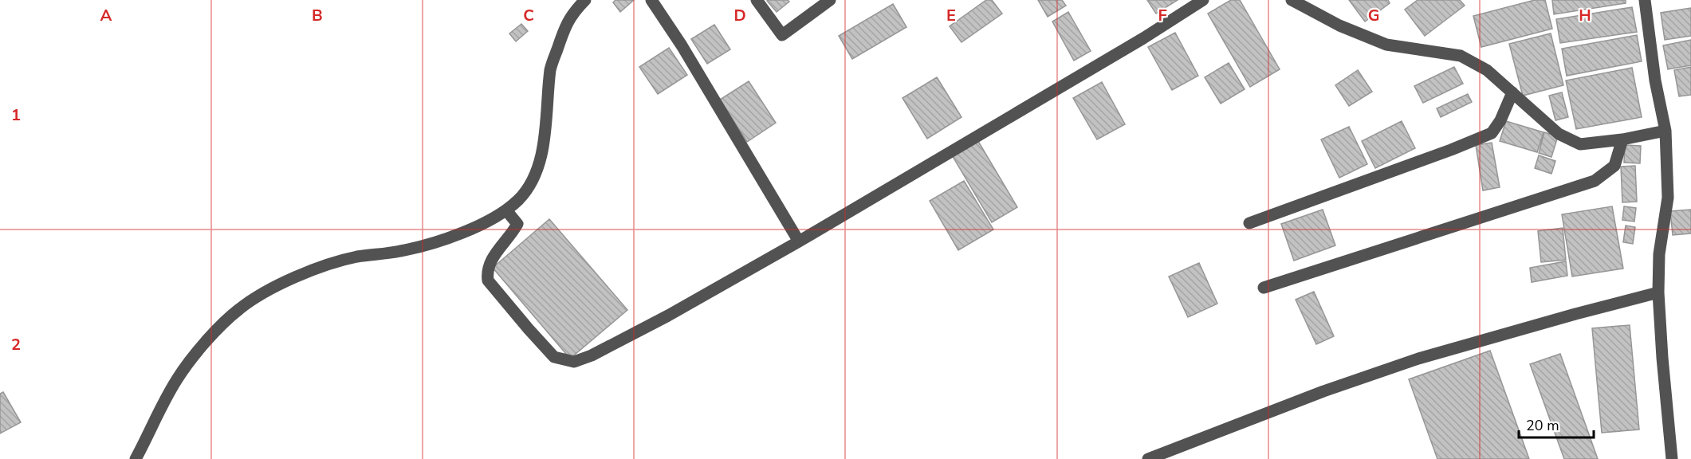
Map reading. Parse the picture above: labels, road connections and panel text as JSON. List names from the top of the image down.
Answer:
{
  "scale_bar": "20 m",
  "grid": {
    "columns": [
      "A",
      "B",
      "C",
      "D",
      "E",
      "F",
      "G",
      "H"
    ],
    "rows": ["1", "2"]
  }
}
